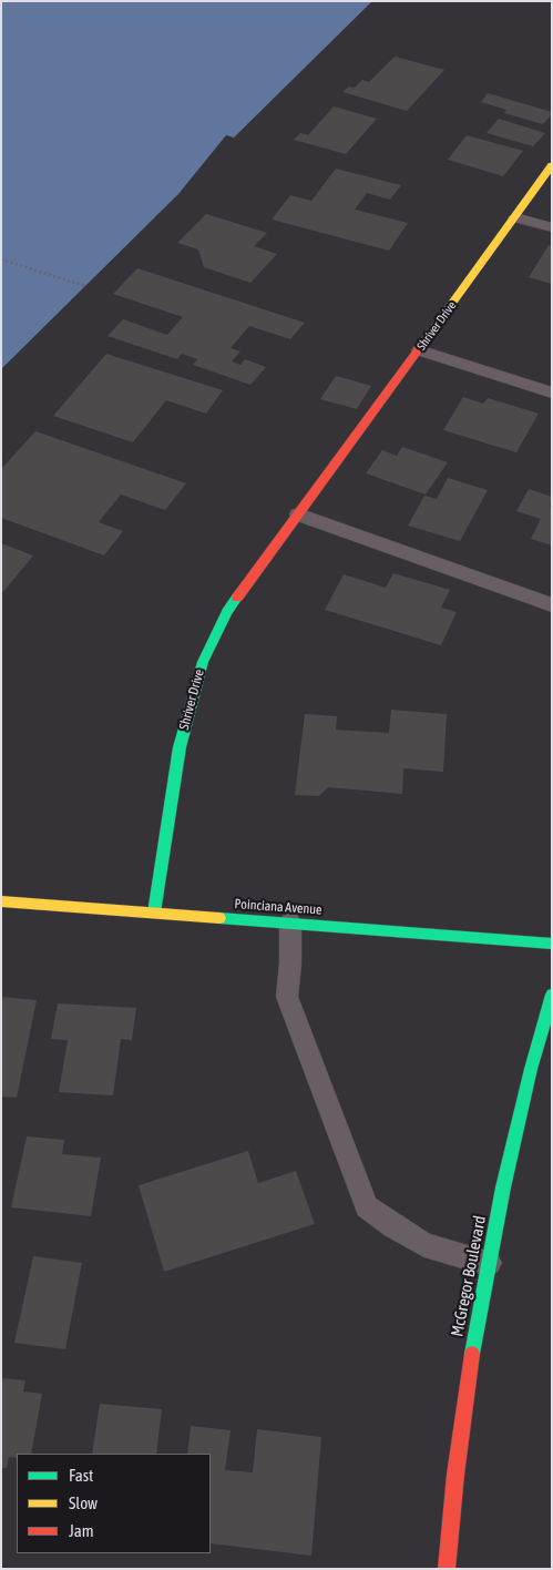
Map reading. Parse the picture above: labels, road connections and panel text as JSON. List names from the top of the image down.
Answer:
{
  "streets": {
    "street": ["Shriver Drive", "Poinciana Avenue", "McGregor Boulevard"]
  },
  "crossings": [
    ["Shriver Drive", "Poinciana Avenue"]
  ],
  "legend": ["Fast", "Slow", "Jam"]
}
